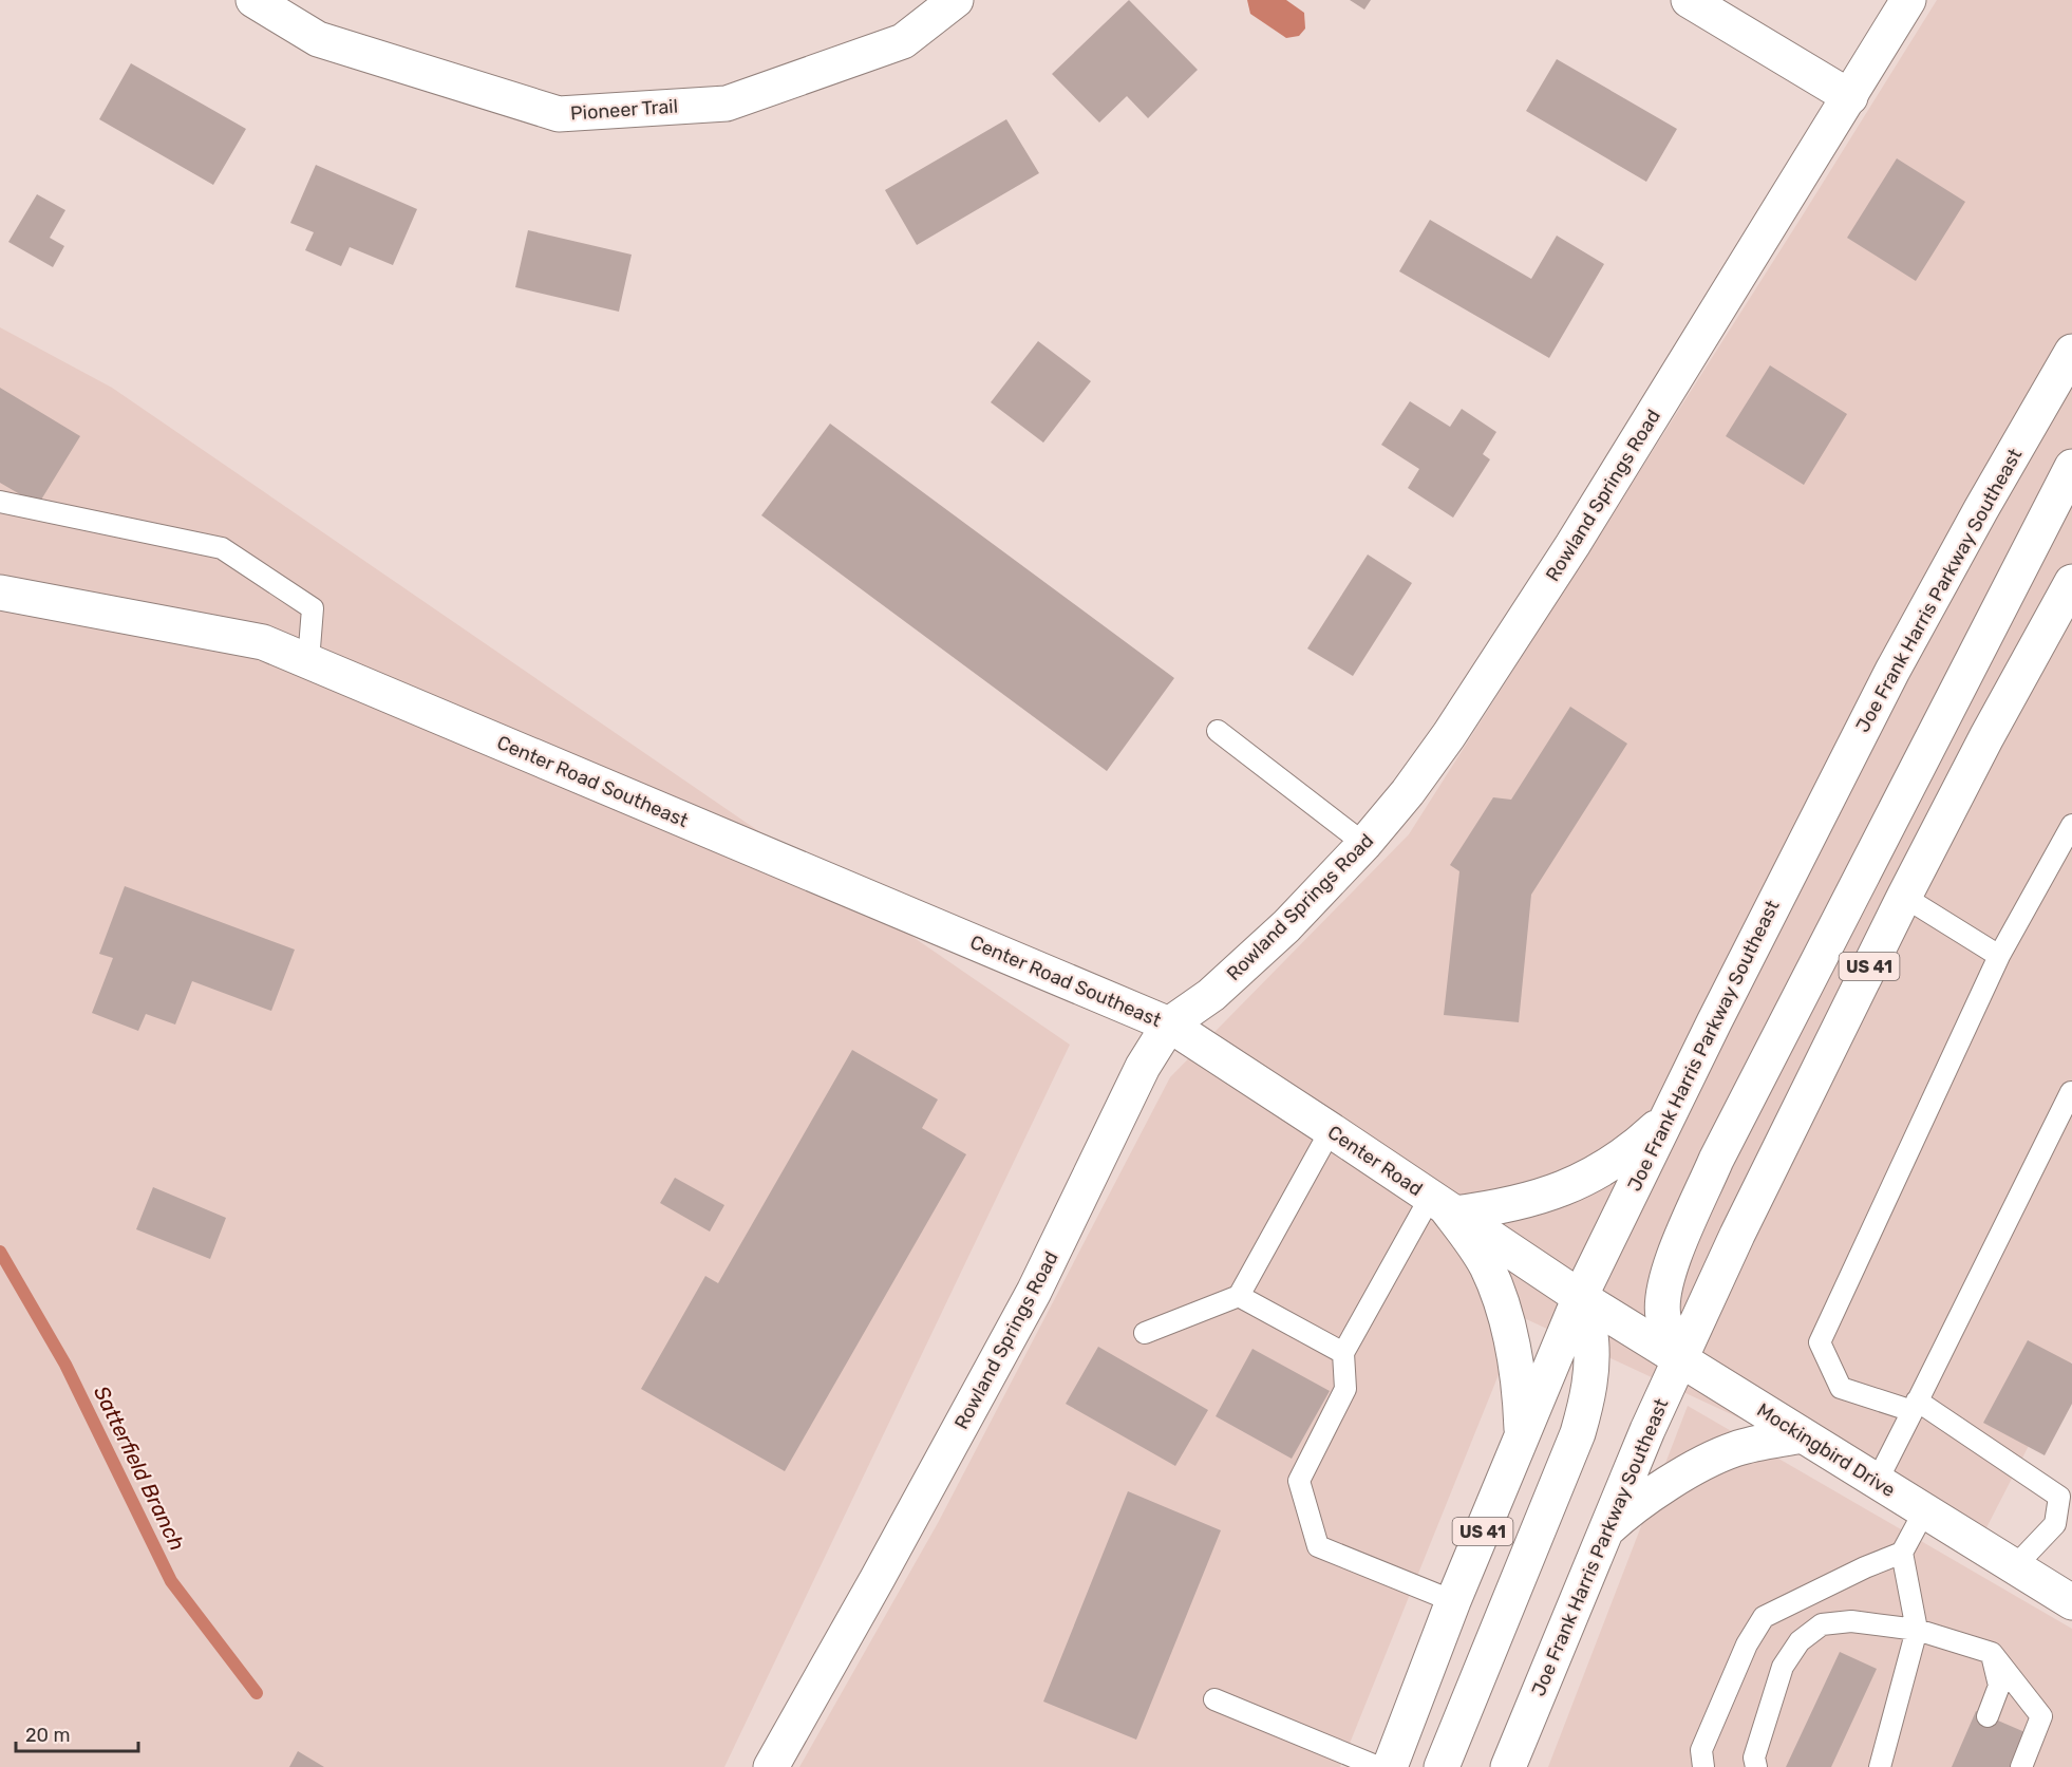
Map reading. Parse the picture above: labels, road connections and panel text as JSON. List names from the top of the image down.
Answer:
{
  "streets": {
    "street": [
      "Pioneer Trail",
      "Rowland Springs Road",
      "Joe Frank Harris Parkway Southeast",
      "Center Road Southeast",
      "US 41",
      "Center Road",
      "Mockingbird Drive"
    ]
  },
  "crossings": [
    ["Rowland Springs Road", "Center Road Southeast"],
    ["Rowland Springs Road", "Center Road"],
    ["Joe Frank Harris Parkway Southeast", "Center Road"],
    ["Joe Frank Harris Parkway Southeast", "Mockingbird Drive"],
    ["Center Road Southeast", "Center Road"],
    ["Center Road", "Mockingbird Drive"]
  ],
  "water": ["Satterfield Branch"],
  "scale_bar": "20 m"
}
